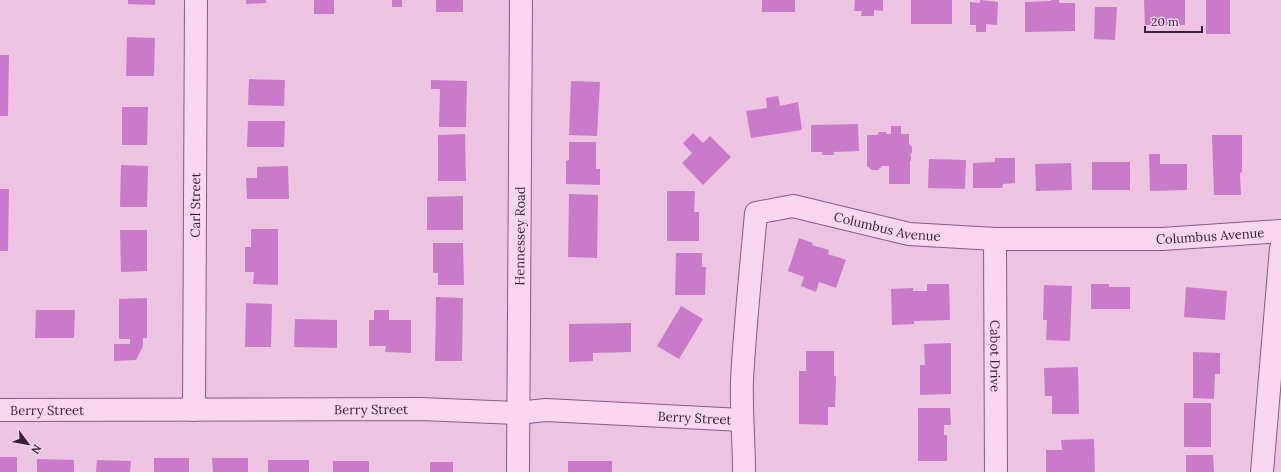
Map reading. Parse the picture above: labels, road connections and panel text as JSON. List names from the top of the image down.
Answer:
{
  "streets": {
    "street": [
      "Carl Street",
      "Columbus Avenue",
      "Hennessey Road",
      "Cabot Drive",
      "Berry Street"
    ]
  },
  "crossings": [
    ["Carl Street", "Berry Street"],
    ["Columbus Avenue", "Cabot Drive"],
    ["Columbus Avenue", "Berry Street"],
    ["Hennessey Road", "Berry Street"]
  ],
  "scale_bar": "20 m",
  "north": "bottom right"
}
